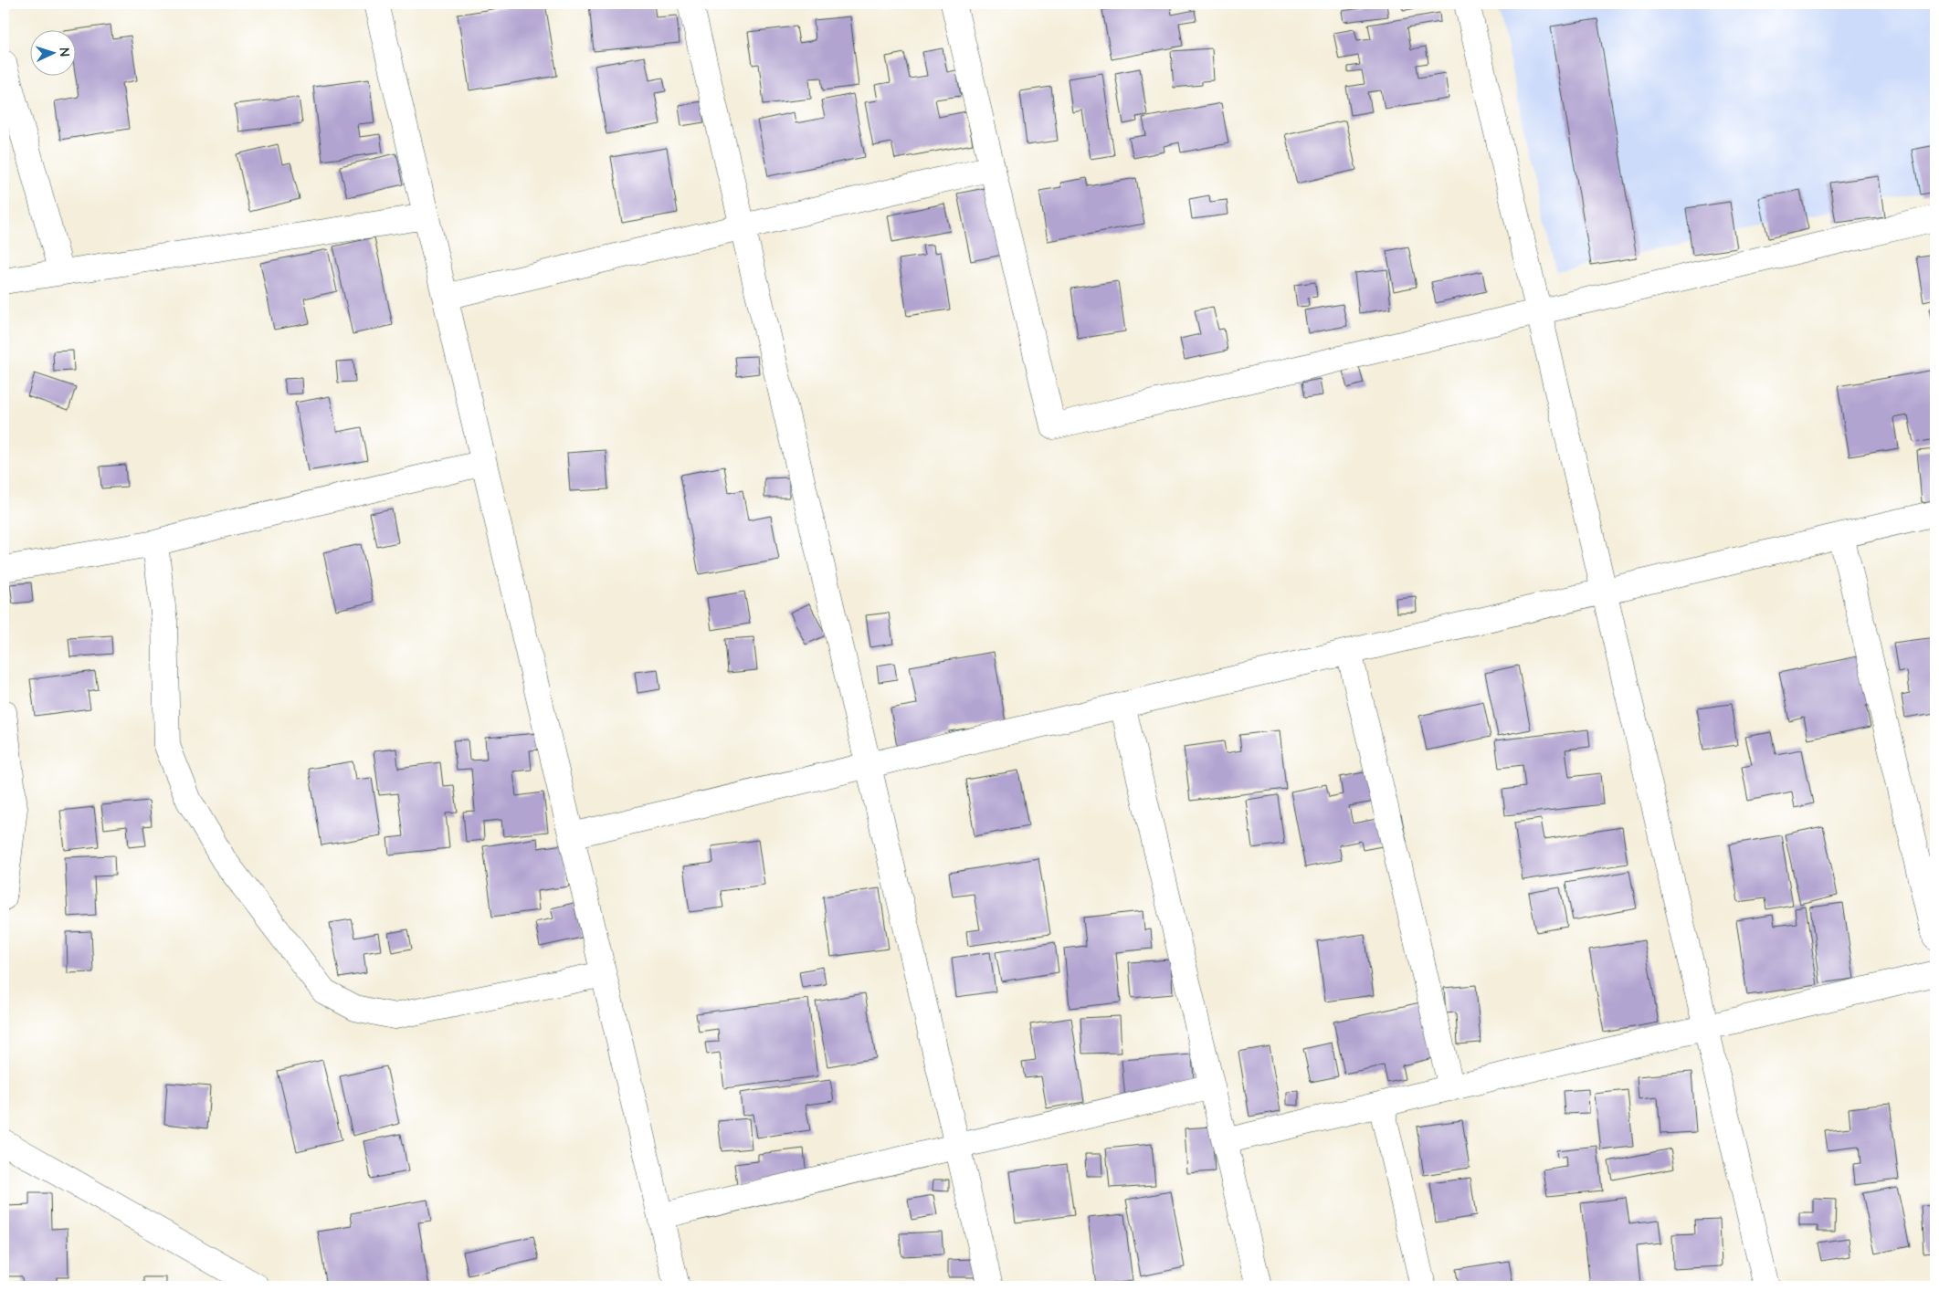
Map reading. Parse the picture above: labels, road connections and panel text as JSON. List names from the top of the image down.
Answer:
{
  "north": "right"
}
